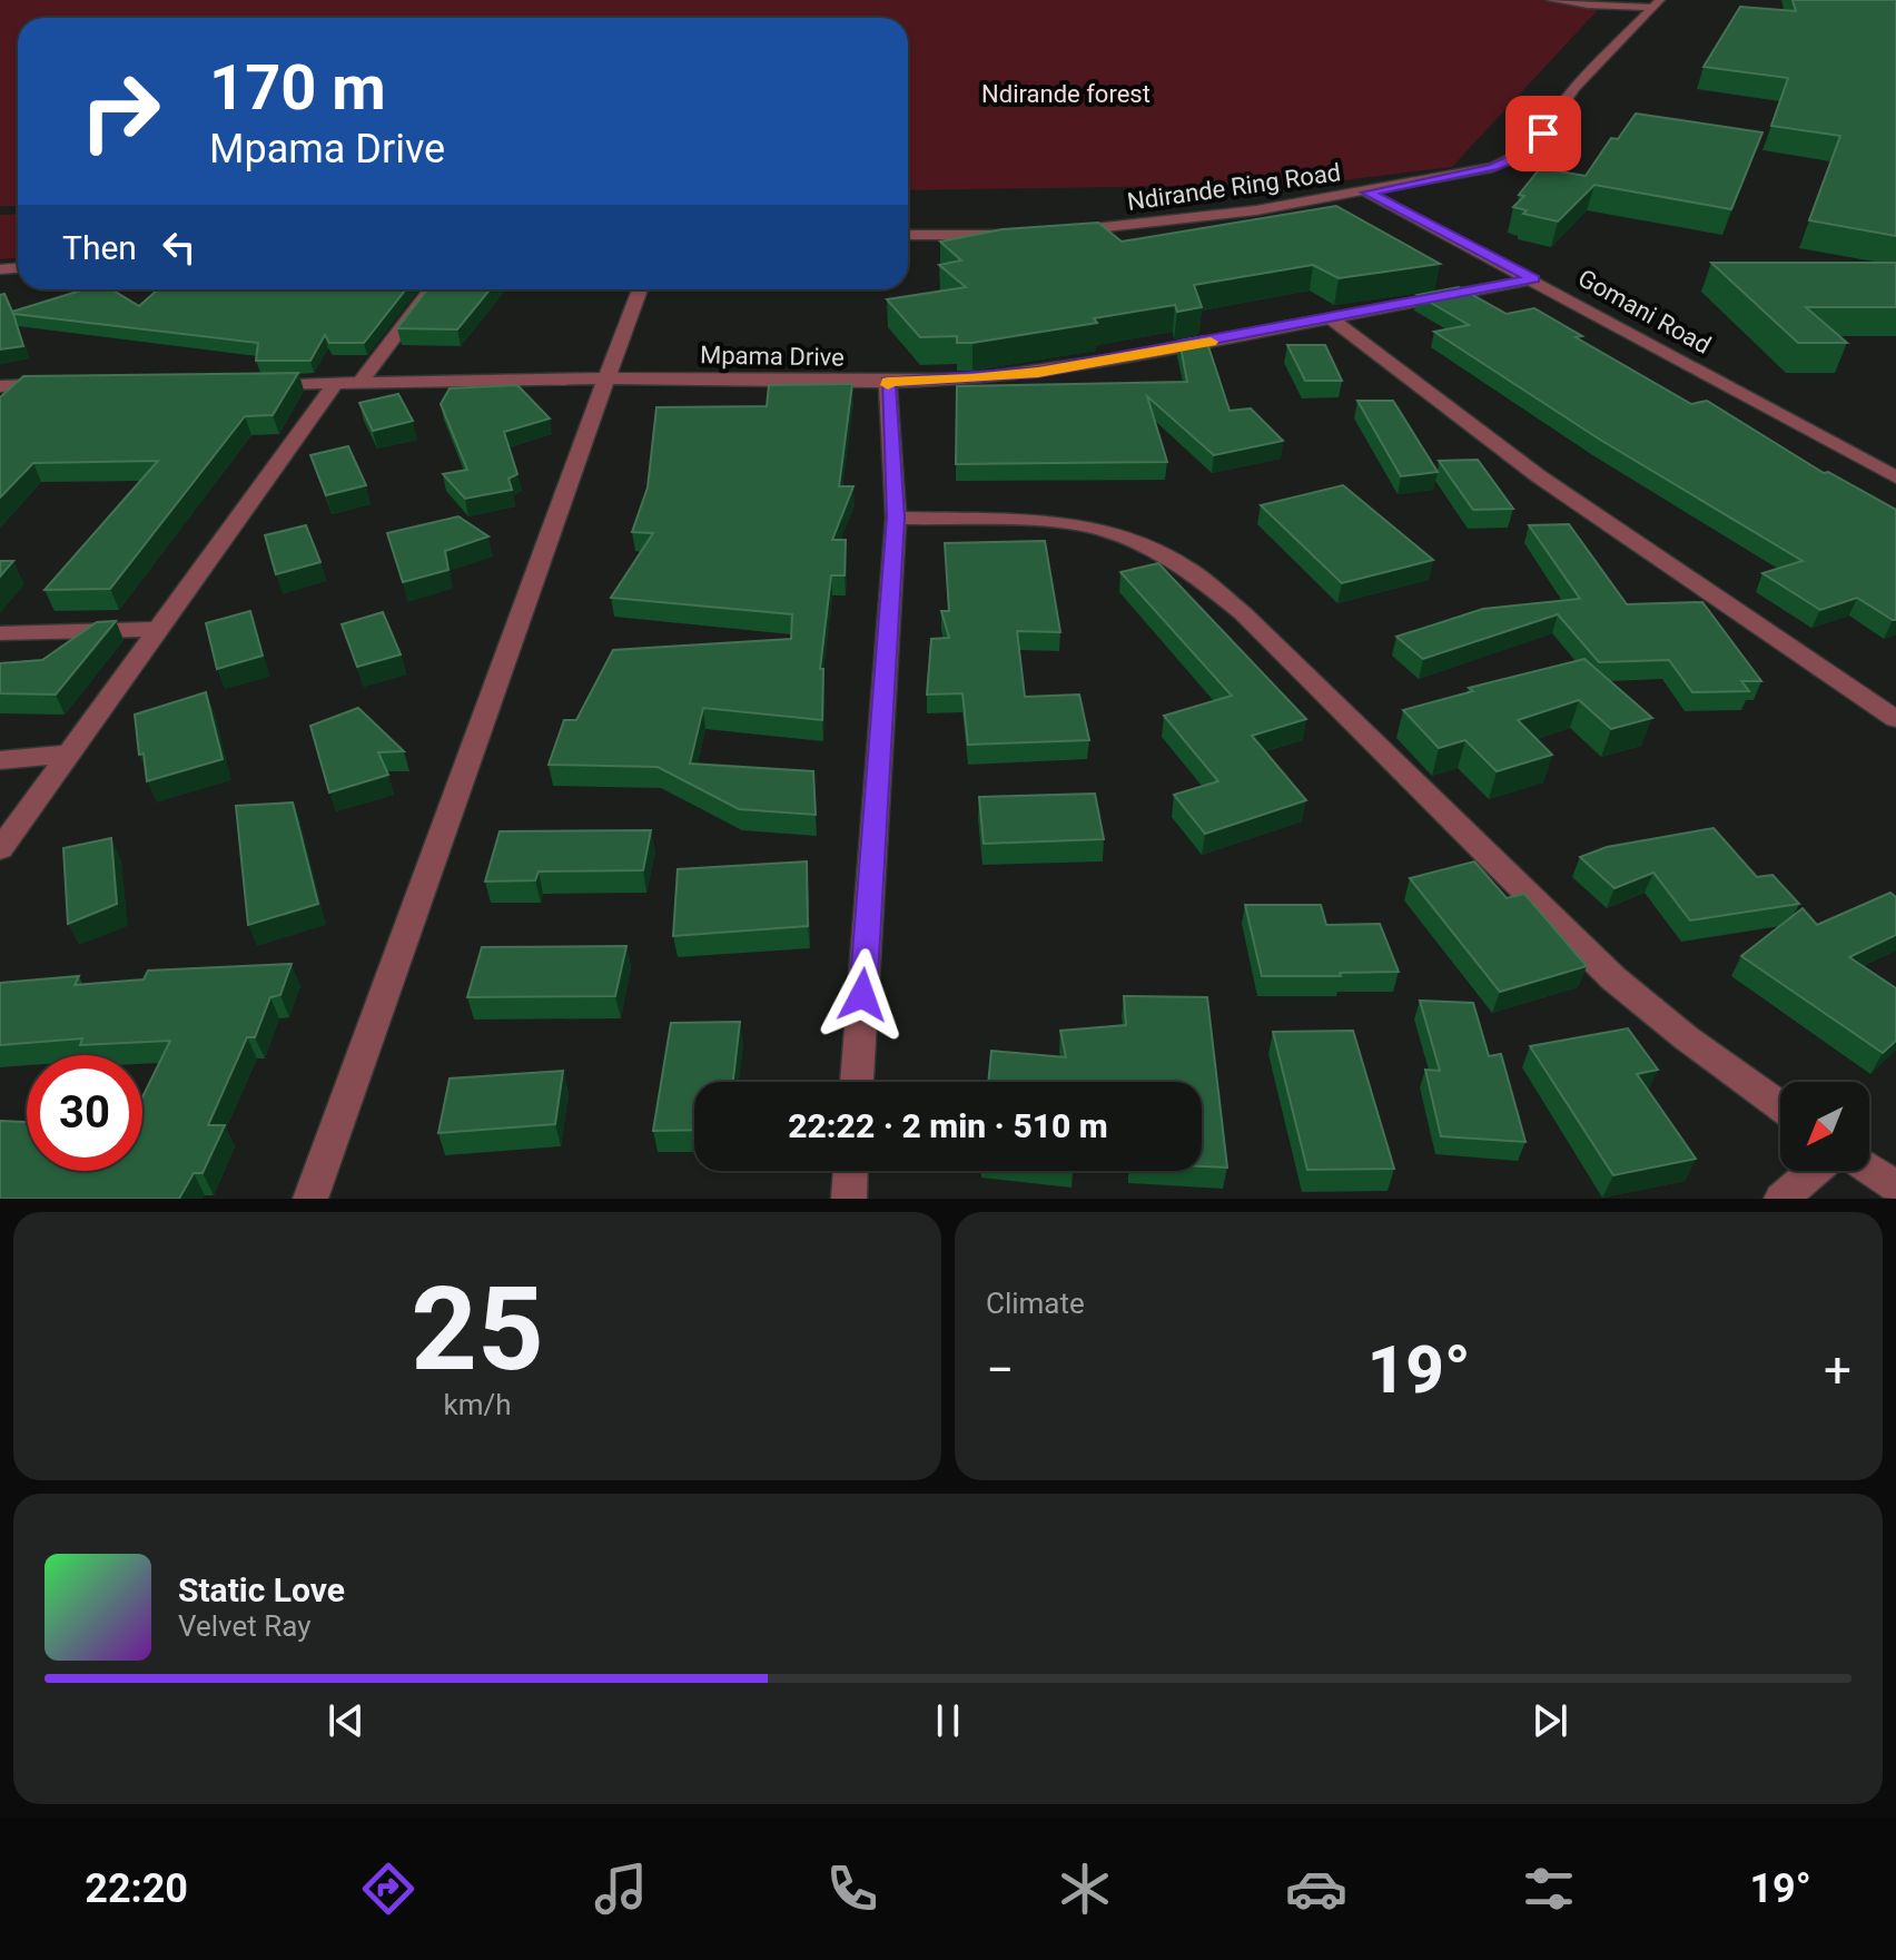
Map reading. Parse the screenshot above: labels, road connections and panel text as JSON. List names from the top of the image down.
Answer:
{
  "streets": {
    "street": ["Ndirande Ring Road", "Gomani Road", "Mpama Drive"]
  },
  "crossings": [
    ["Ndirande Ring Road", "Gomani Road"],
    ["Gomani Road", "Mpama Drive"]
  ],
  "parks": ["Ndirande forest"],
  "north": "bottom left",
  "page": {
    "turn": ["170 m", "Mpama Drive"],
    "then": "Then",
    "limit": "30",
    "trip": "22:22 · 2 min · 510 m",
    "tile": [
      ["25", "km/h"],
      "Climate"
    ],
    "heat": ["−", "19°", "+"],
    "song": ["Static Love", "Velvet Ray"],
    "tabs": ["22:20", "19°"]
  }
}
